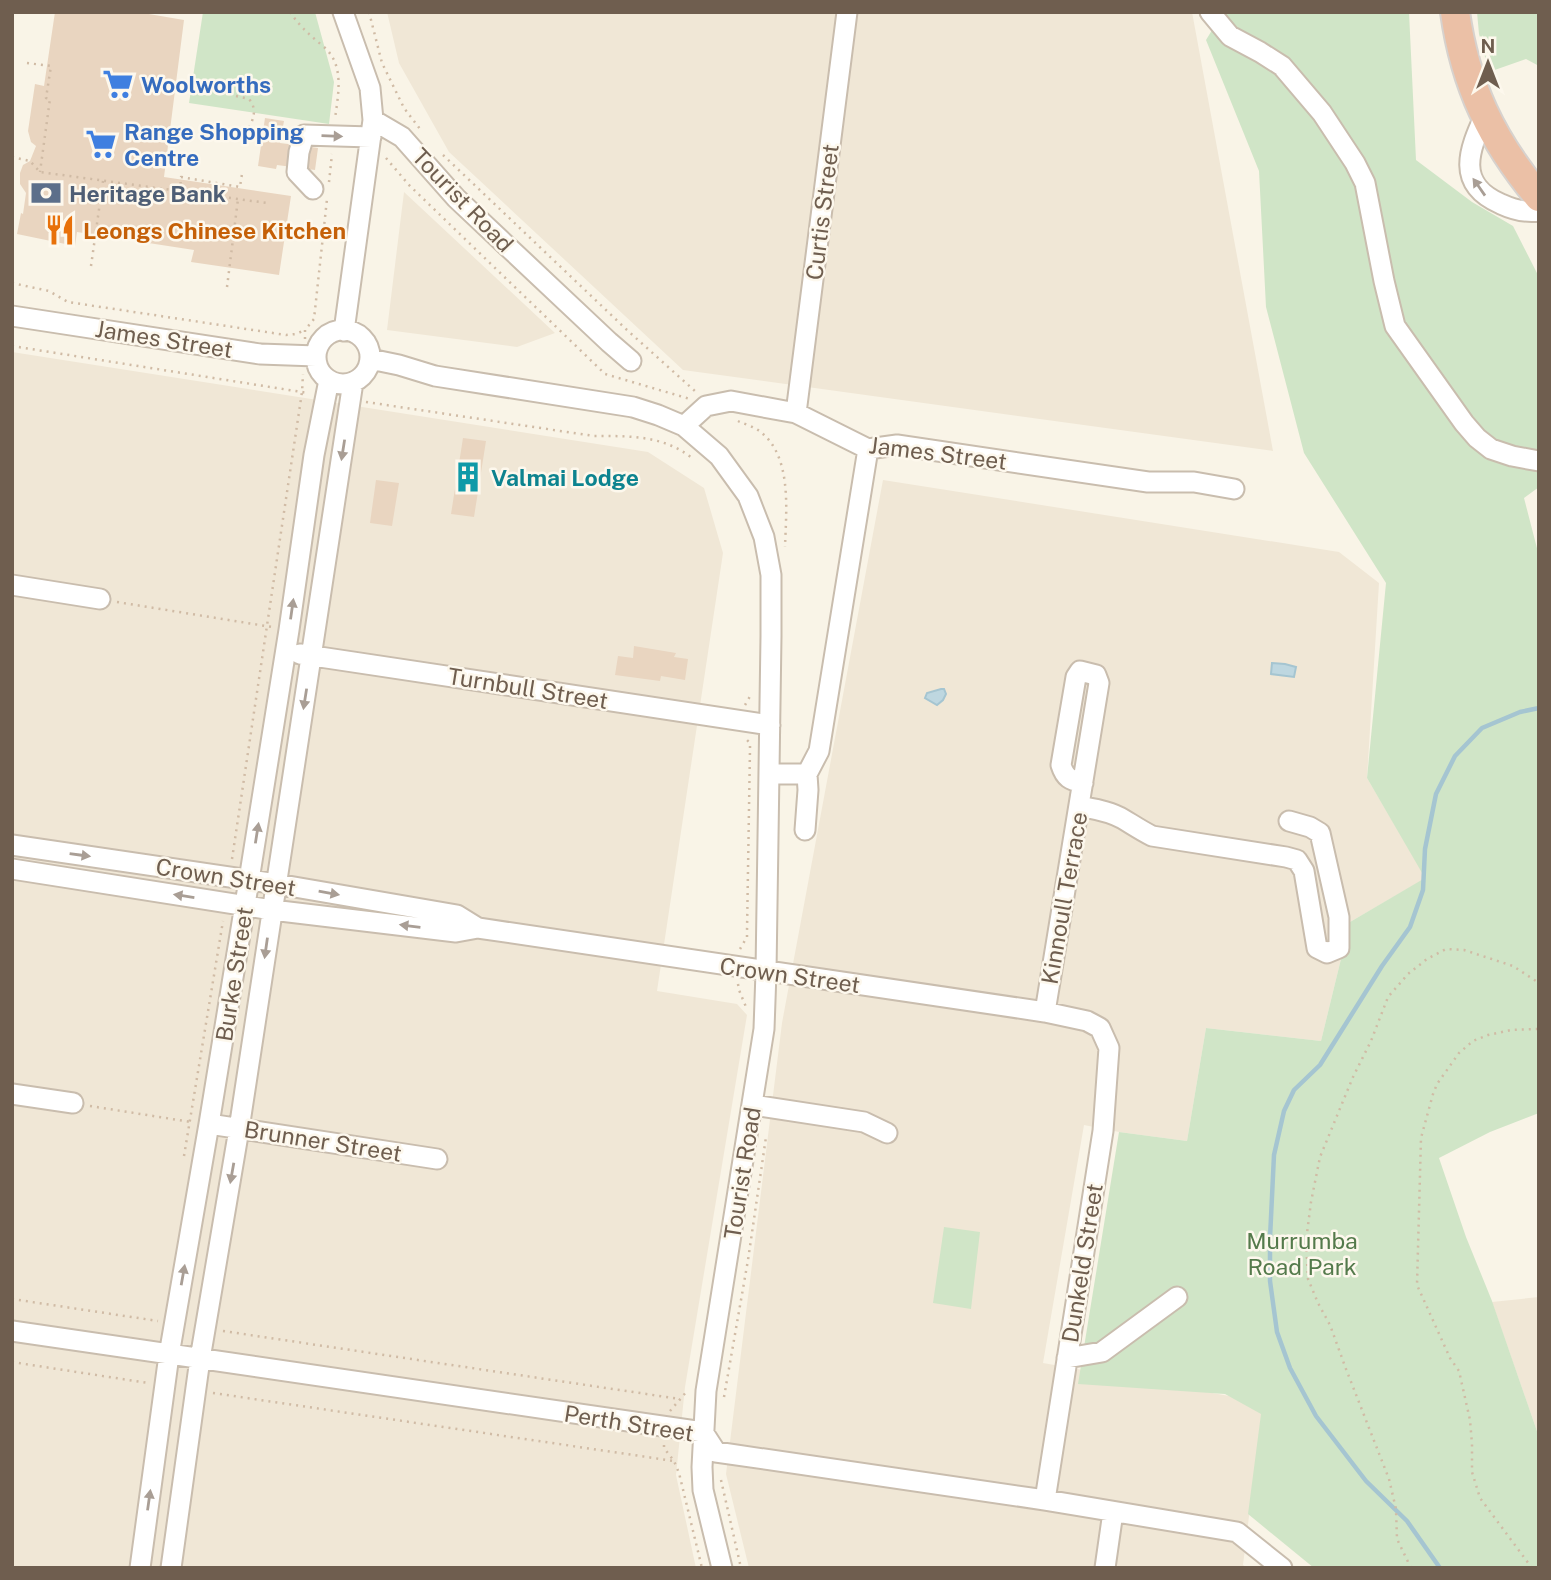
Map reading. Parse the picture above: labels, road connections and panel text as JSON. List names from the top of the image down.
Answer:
{
  "streets": {
    "street": [
      "Tourist Road",
      "Curtis Street",
      "James Street",
      "Turnbull Street",
      "Crown Street",
      "Kinnoull Terrace",
      "Burke Street",
      "Brunner Street",
      "Dunkeld Street",
      "Perth Street"
    ]
  },
  "crossings": [
    ["Tourist Road", "James Street"],
    ["Tourist Road", "Turnbull Street"],
    ["Tourist Road", "Crown Street"],
    ["Tourist Road", "Perth Street"],
    ["Curtis Street", "James Street"],
    ["James Street", "Burke Street"],
    ["Turnbull Street", "Burke Street"],
    ["Crown Street", "Kinnoull Terrace"],
    ["Crown Street", "Burke Street"],
    ["Crown Street", "Dunkeld Street"],
    ["Burke Street", "Brunner Street"],
    ["Burke Street", "Perth Street"],
    ["Dunkeld Street", "Perth Street"]
  ],
  "parks": ["Murrumba Road Park"],
  "places": {
    "supermarket": ["Woolworths", "Range Shopping Centre"],
    "bank": ["Heritage Bank"],
    "restaurant": ["Leongs Chinese Kitchen"],
    "building": ["Valmai Lodge"]
  },
  "north": "top"
}
